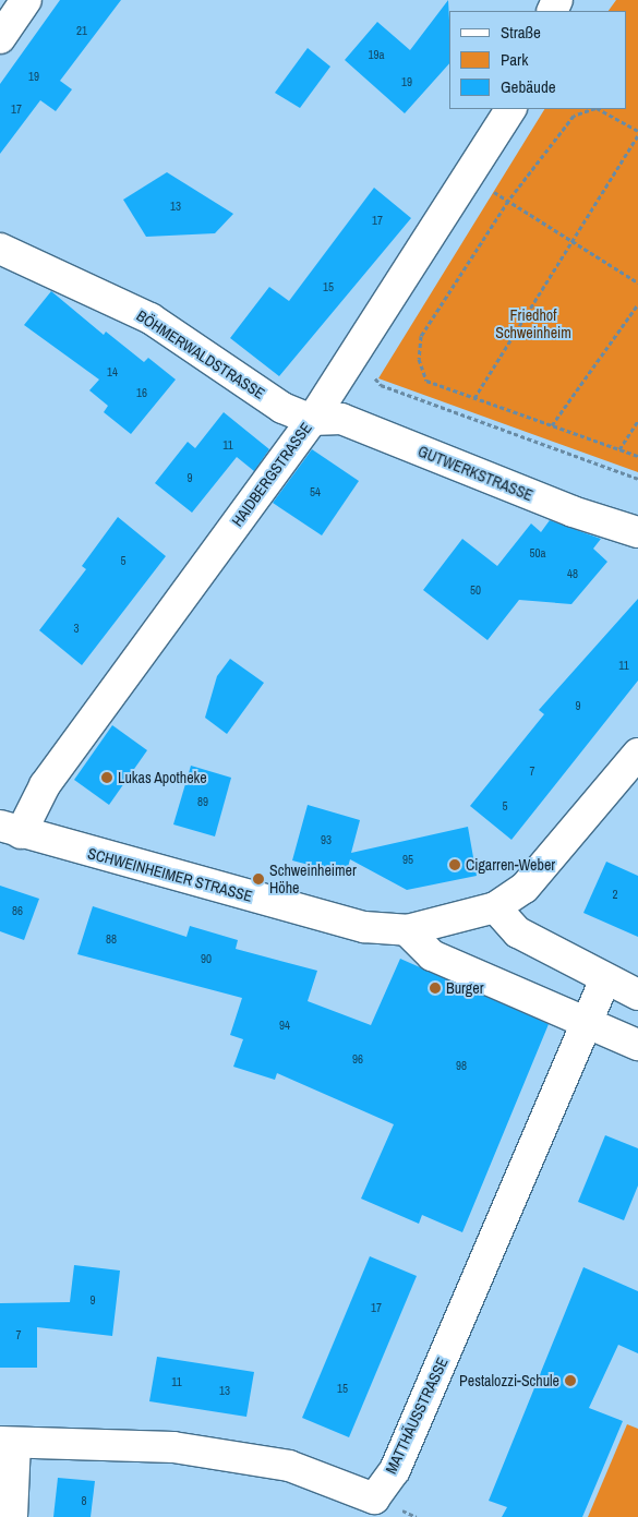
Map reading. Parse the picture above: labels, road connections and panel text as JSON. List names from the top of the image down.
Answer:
{
  "streets": {
    "street": [
      "BÖHMERWALDSTRASSE",
      "GUTWERKSTRASSE",
      "HAIDBERGSTRASSE",
      "SCHWEINHEIMER STRASSE",
      "MATTHÄUSSTRASSE"
    ]
  },
  "crossings": [
    ["BÖHMERWALDSTRASSE", "GUTWERKSTRASSE"],
    ["BÖHMERWALDSTRASSE", "HAIDBERGSTRASSE"],
    ["GUTWERKSTRASSE", "HAIDBERGSTRASSE"],
    ["HAIDBERGSTRASSE", "SCHWEINHEIMER STRASSE"]
  ],
  "parks": ["Friedhof Schweinheim"],
  "places": [
    "Lukas Apotheke",
    "Cigarren-Weber",
    "Schweinheimer Höhe",
    "Burger",
    "Pestalozzi-Schule"
  ],
  "house_numbers": [
    "21",
    "19a",
    "19",
    "19",
    "17",
    "13",
    "17",
    "15",
    "14",
    "16",
    "11",
    "9",
    "54",
    "50a",
    "5",
    "48",
    "50",
    "3",
    "11",
    "9",
    "7",
    "89",
    "5",
    "93",
    "95",
    "2",
    "86",
    "88",
    "90",
    "94",
    "96",
    "98",
    "9",
    "17",
    "7",
    "11",
    "15",
    "13",
    "8"
  ],
  "legend": ["Straße", "Park", "Gebäude"]
}
